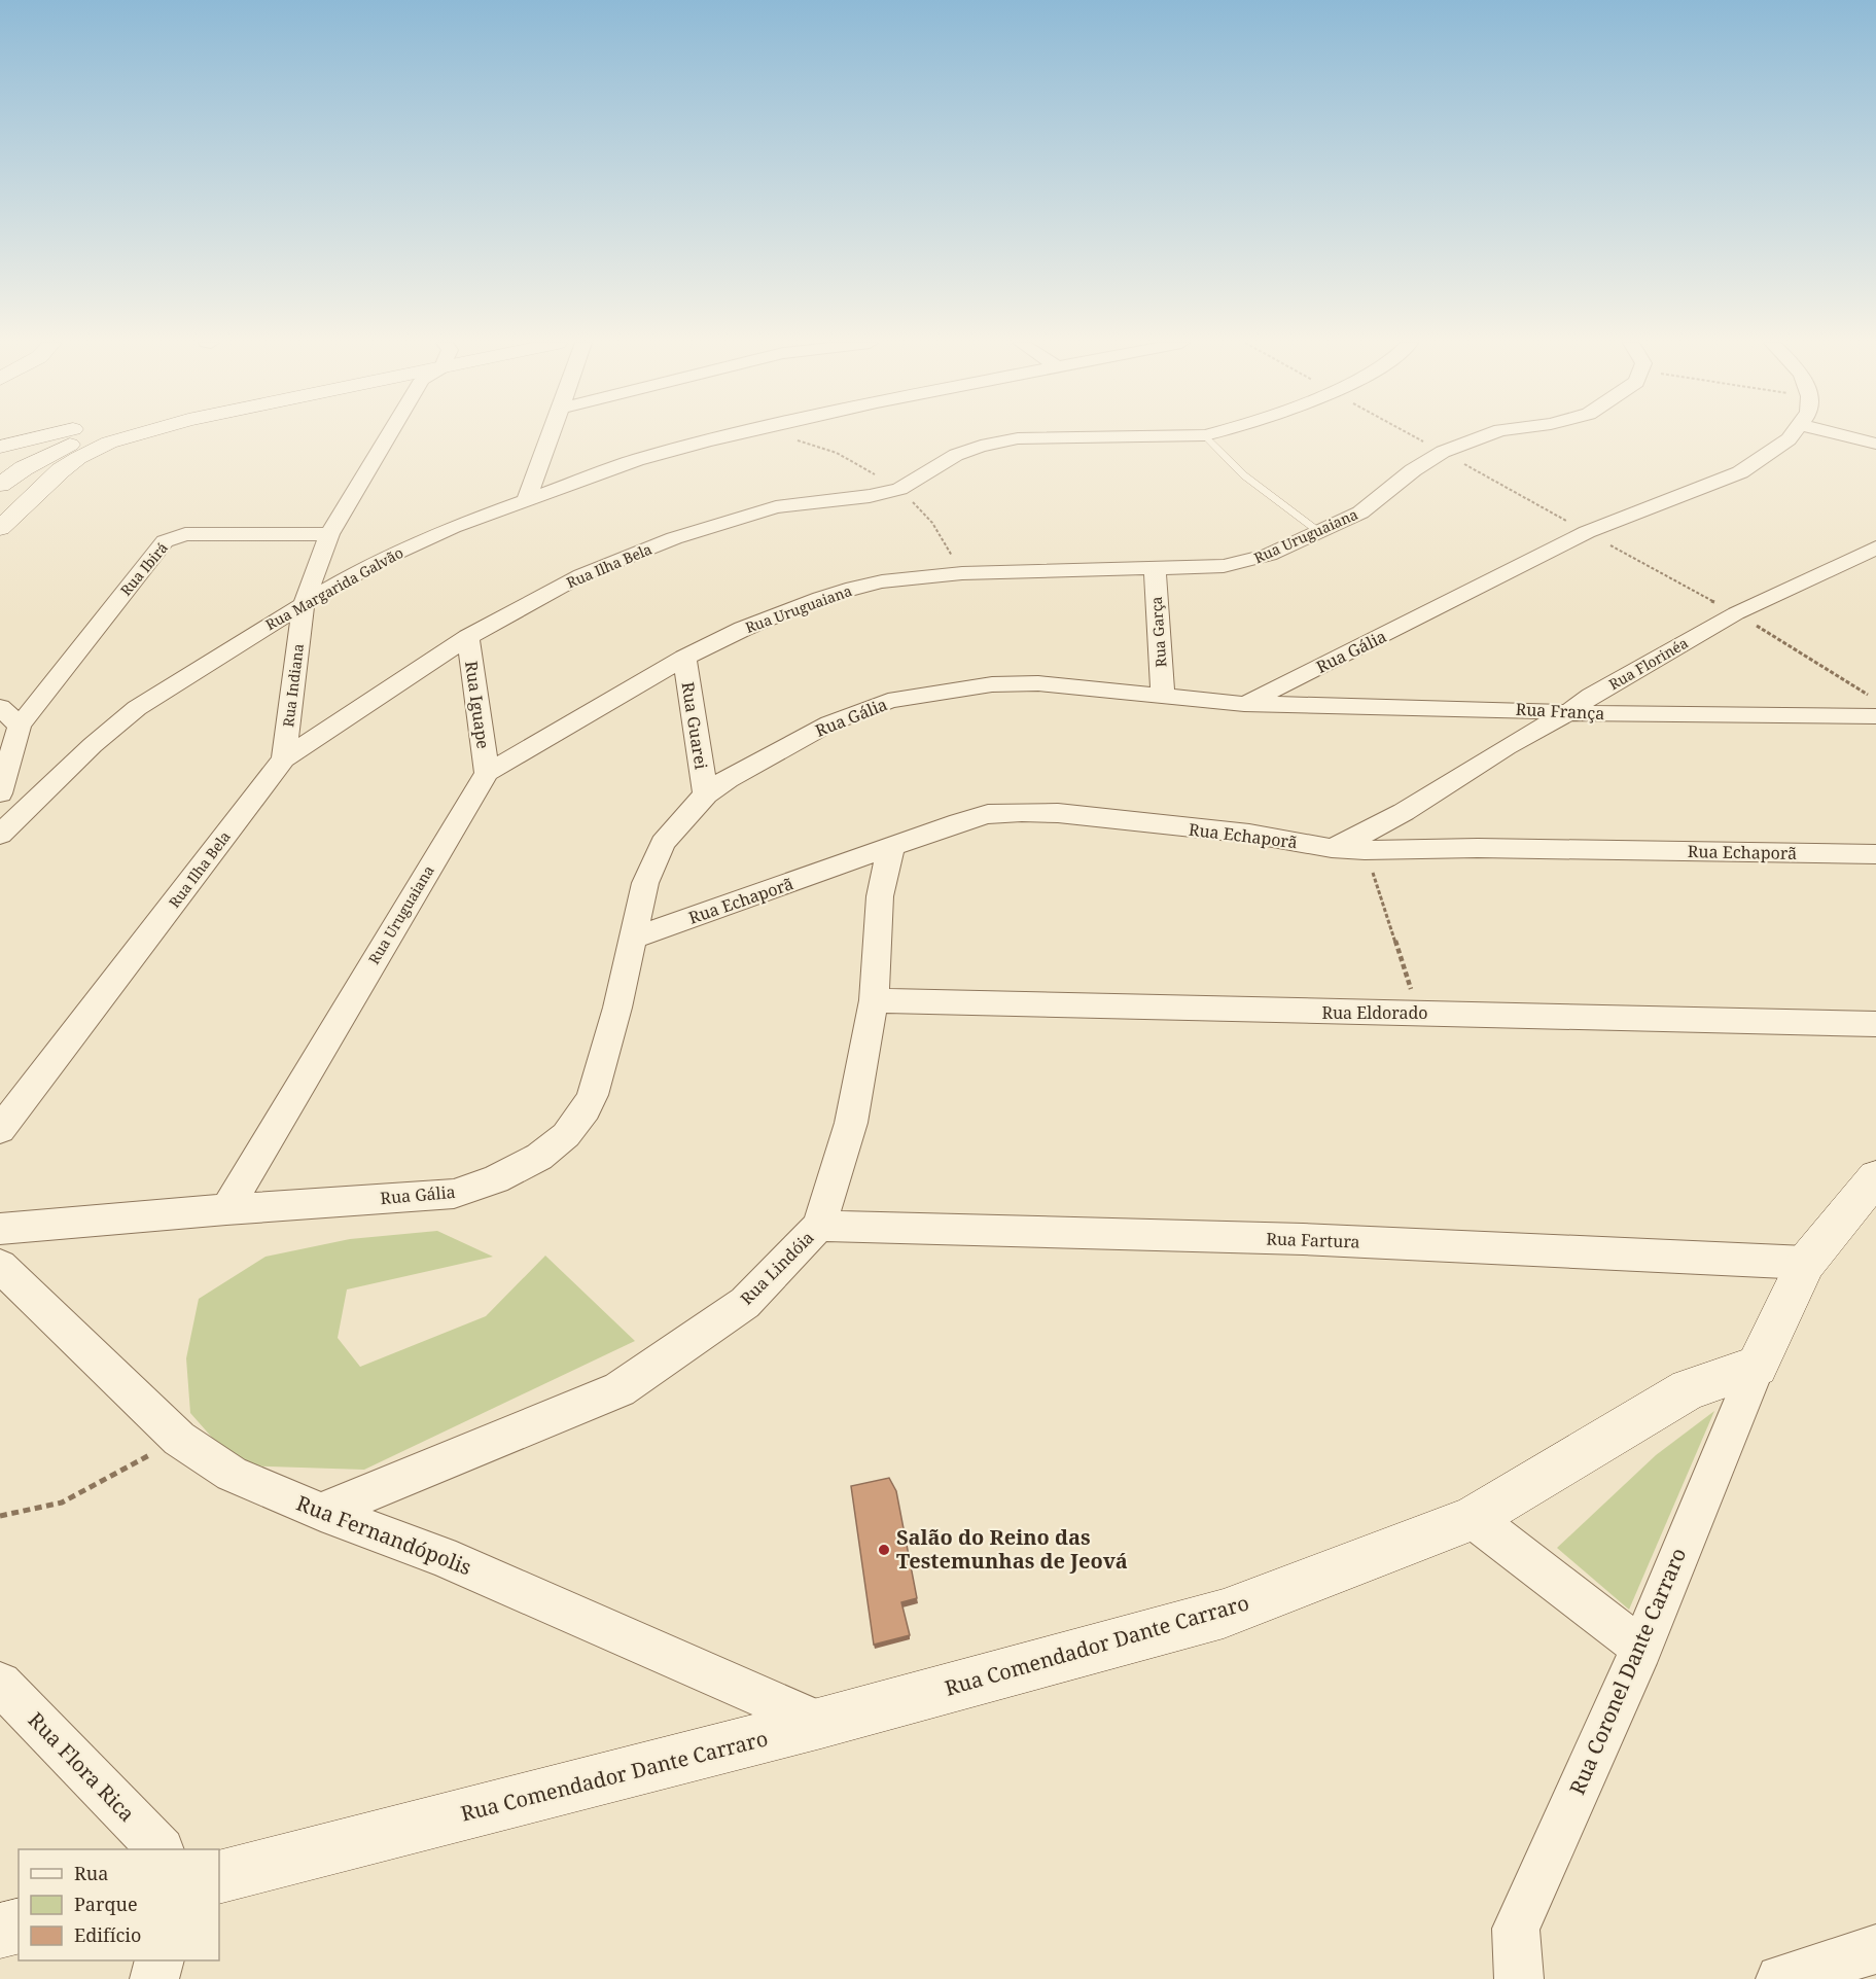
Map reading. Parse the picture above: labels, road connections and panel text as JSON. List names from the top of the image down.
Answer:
{
  "streets": {
    "main road": ["Rua Comendador Dante Carraro"],
    "street": [
      "Rua Uruguaiana",
      "Rua Ilha Bela",
      "Rua Ibirá",
      "Rua Margarida Galvão",
      "Rua Garça",
      "Rua Gália",
      "Rua Florinéa",
      "Rua Indiana",
      "Rua Iguape",
      "Rua França",
      "Rua Guarei",
      "Rua Echaporã",
      "Rua Eldorado",
      "Rua Fartura",
      "Rua Lindóia",
      "Rua Fernandópolis",
      "Rua Coronel Dante Carraro",
      "Rua Flora Rica"
    ]
  },
  "crossings": [
    ["Rua Uruguaiana", "Rua Garça"],
    ["Rua Uruguaiana", "Rua Gália"],
    ["Rua Uruguaiana", "Rua Iguape"],
    ["Rua Uruguaiana", "Rua Guarei"],
    ["Rua Ilha Bela", "Rua Indiana"],
    ["Rua Ilha Bela", "Rua Iguape"],
    ["Rua Ibirá", "Rua Indiana"],
    ["Rua Margarida Galvão", "Rua Indiana"],
    ["Rua Garça", "Rua Gália"],
    ["Rua Gália", "Rua França"],
    ["Rua Gália", "Rua Guarei"],
    ["Rua Gália", "Rua Echaporã"],
    ["Rua Florinéa", "Rua França"],
    ["Rua Florinéa", "Rua Echaporã"],
    ["Rua Echaporã", "Rua Lindóia"],
    ["Rua Eldorado", "Rua Lindóia"],
    ["Rua Fartura", "Rua Lindóia"],
    ["Rua Lindóia", "Rua Fernandópolis"],
    ["Rua Fernandópolis", "Rua Comendador Dante Carraro"],
    ["Rua Comendador Dante Carraro", "Rua Coronel Dante Carraro"]
  ],
  "places": ["Salão do Reino das Testemunhas de Jeová"],
  "legend": ["Rua", "Parque", "Edifício"]
}
